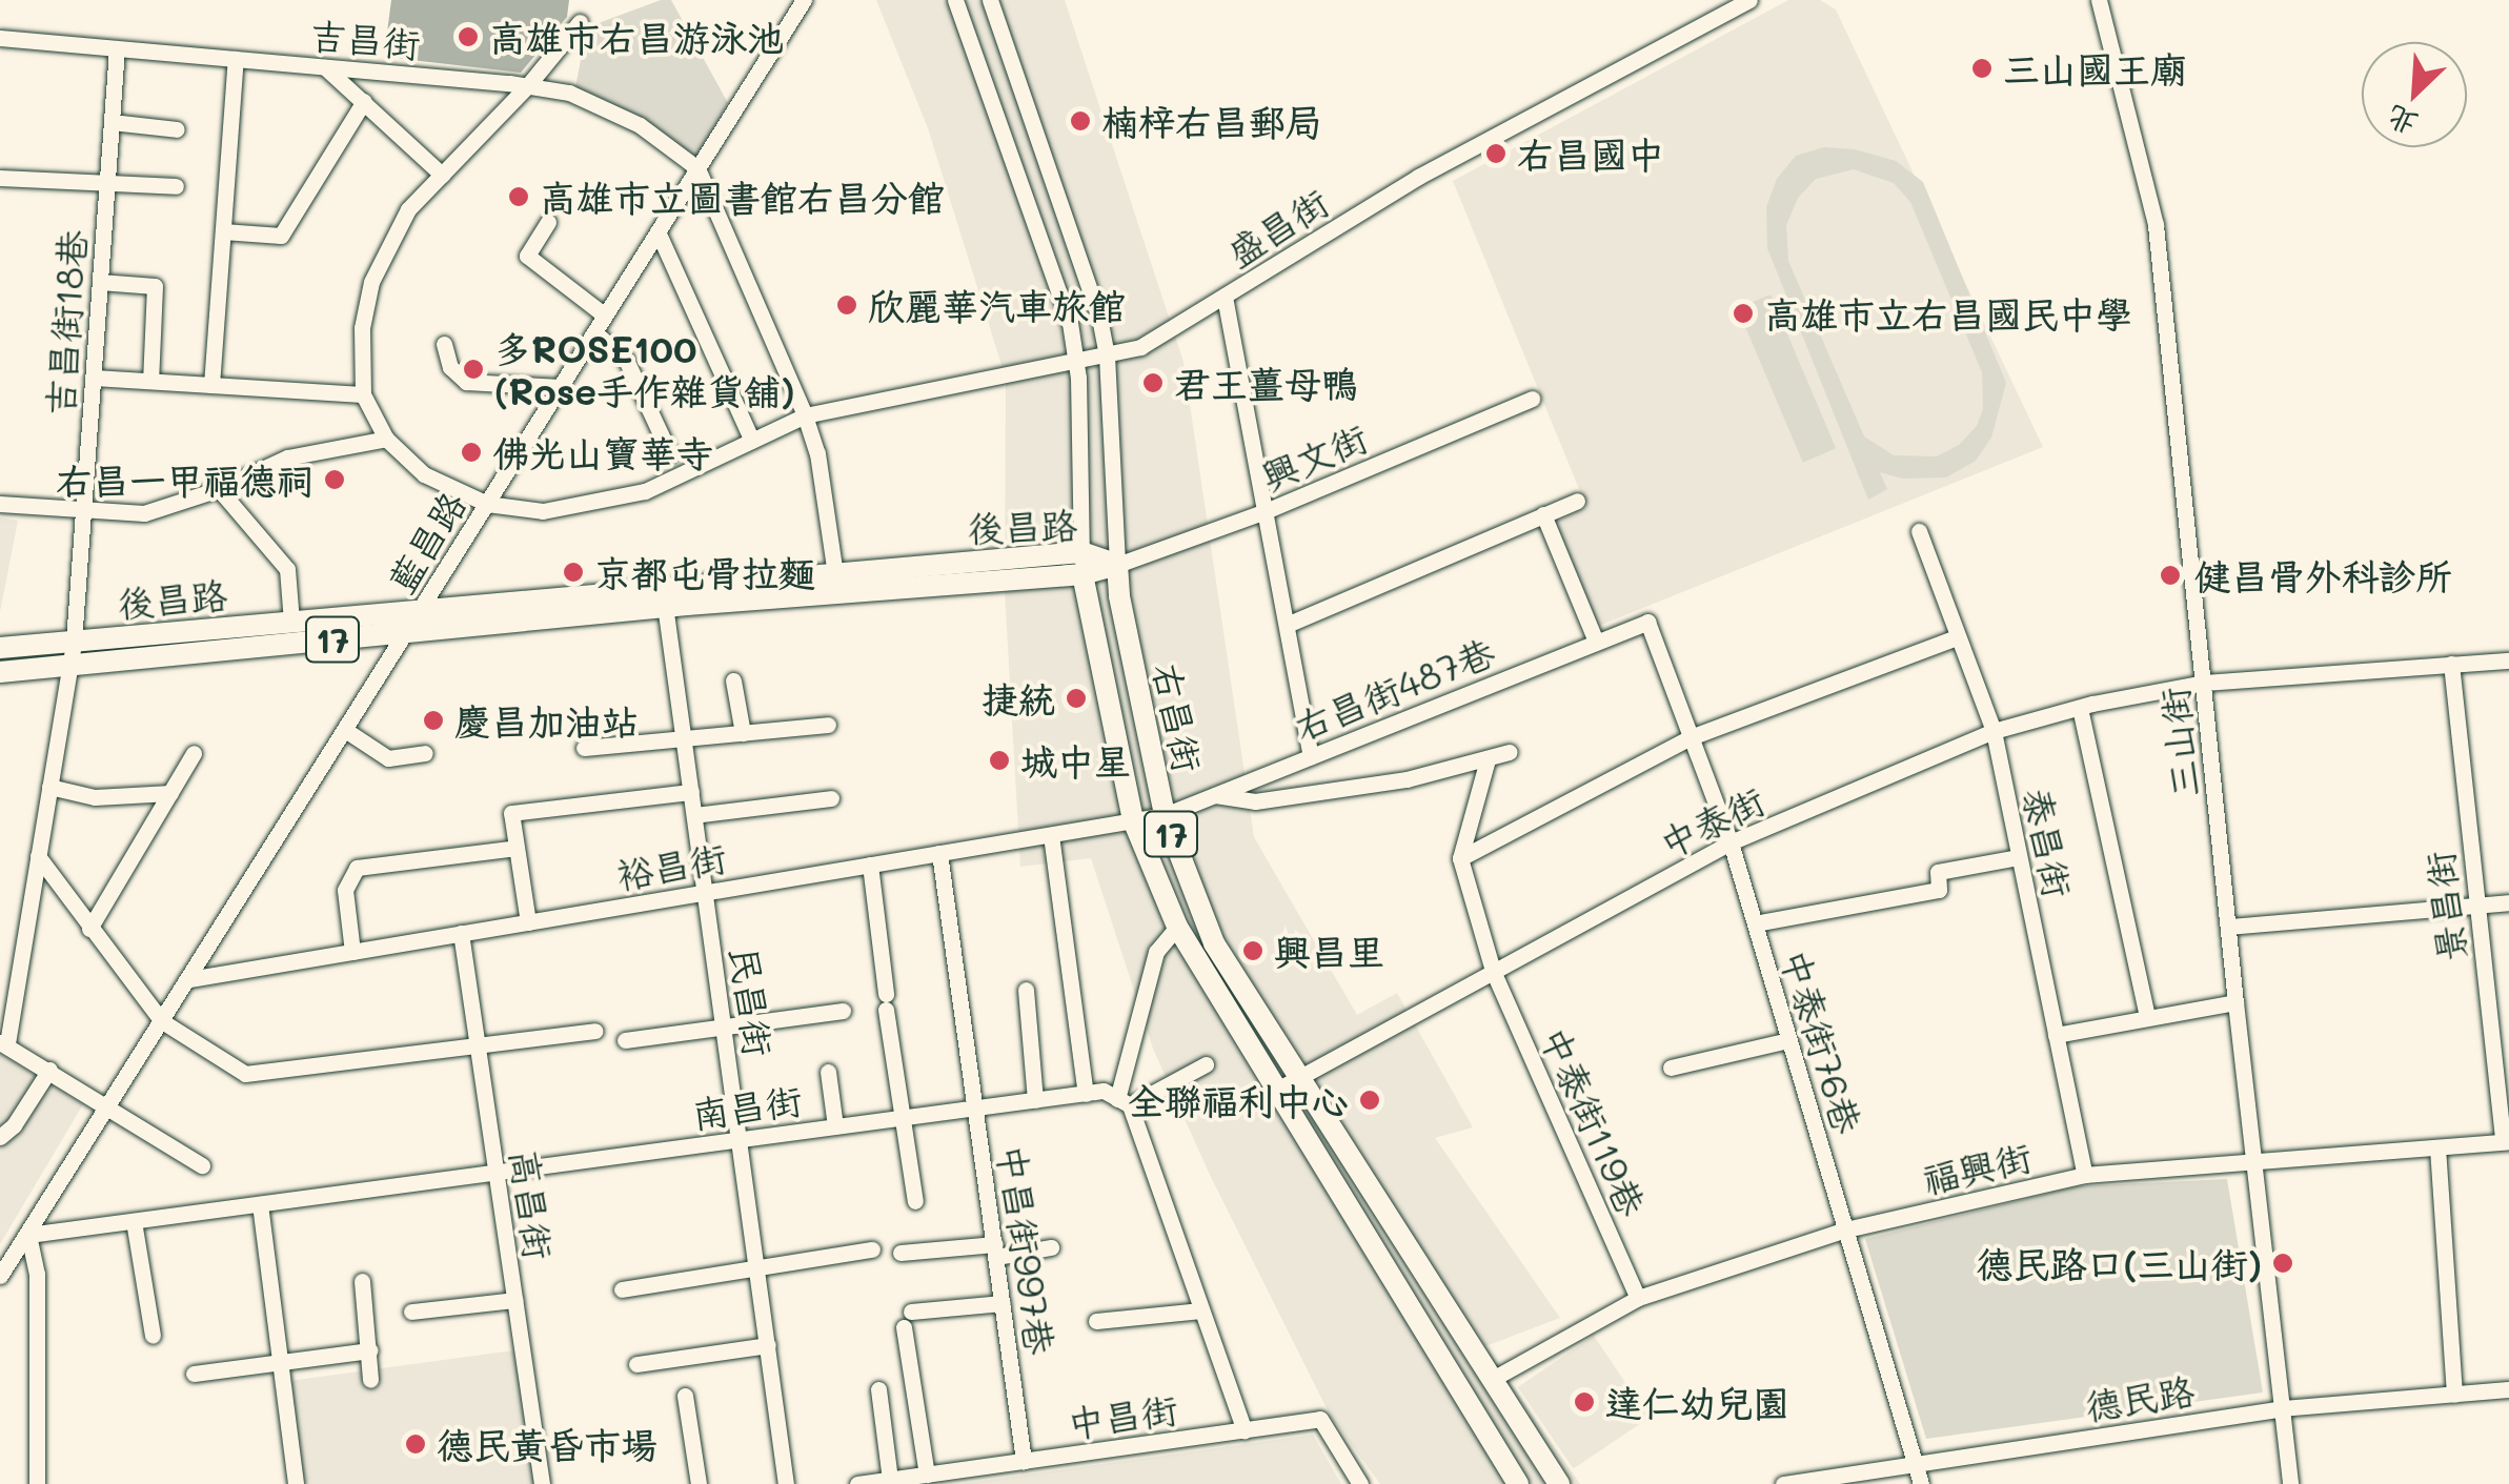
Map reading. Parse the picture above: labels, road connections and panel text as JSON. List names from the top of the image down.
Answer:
{
  "streets": {
    "main road": ["後昌路", "17", "右昌街"],
    "street": [
      "吉昌街",
      "盛昌街",
      "吉昌街18巷",
      "興文街",
      "藍昌路",
      "右昌街487巷",
      "三山街",
      "中泰街",
      "泰昌街",
      "裕昌街",
      "景昌街",
      "民昌街",
      "中泰街76巷",
      "南昌街",
      "中泰街119巷",
      "福興街",
      "高昌街",
      "中昌街997巷",
      "德民路",
      "中昌街"
    ]
  },
  "crossings": [
    ["吉昌街", "盛昌街"],
    ["吉昌街", "吉昌街18巷"],
    ["吉昌街", "後昌路"],
    ["吉昌街", "藍昌路"],
    ["盛昌街", "藍昌路"],
    ["盛昌街", "右昌街"],
    ["吉昌街18巷", "後昌路"],
    ["興文街", "後昌路"],
    ["興文街", "右昌街"],
    ["後昌路", "藍昌路"],
    ["後昌路", "右昌街"],
    ["後昌路", "民昌街"],
    ["藍昌路", "裕昌街"],
    ["藍昌路", "南昌街"],
    ["右昌街487巷", "右昌街"],
    ["右昌街487巷", "裕昌街"],
    ["右昌街487巷", "中泰街76巷"],
    ["右昌街", "中泰街"],
    ["右昌街", "裕昌街"],
    ["右昌街", "福興街"],
    ["三山街", "中泰街"],
    ["三山街", "福興街"],
    ["三山街", "德民路"],
    ["中泰街", "泰昌街"],
    ["中泰街", "景昌街"],
    ["中泰街", "中泰街76巷"],
    ["中泰街", "中泰街119巷"],
    ["泰昌街", "福興街"],
    ["裕昌街", "民昌街"],
    ["裕昌街", "高昌街"],
    ["裕昌街", "中昌街997巷"],
    ["景昌街", "福興街"],
    ["民昌街", "南昌街"],
    ["中泰街76巷", "福興街"],
    ["中泰街76巷", "德民路"],
    ["南昌街", "高昌街"],
    ["南昌街", "中昌街997巷"],
    ["中泰街119巷", "福興街"],
    ["中昌街997巷", "中昌街"]
  ],
  "places": [
    "高雄市右昌游泳池",
    "三山國王廟",
    "楠梓右昌郵局",
    "右昌國中",
    "高雄市立圖書館右昌分館",
    "欣麗華汽車旅館",
    "高雄市立右昌國民中學",
    "多ROSE100 (Rose手作雜貨舖)",
    "君王薑母鴨",
    "佛光山寶華寺",
    "右昌一甲福德祠",
    "京都屯骨拉麵",
    "健昌骨外科診所",
    "捷統",
    "慶昌加油站",
    "城中星",
    "興昌里",
    "全聯福利中心",
    "德民路口(三山街)",
    "達仁幼兒園",
    "德民黃昏市場"
  ],
  "north": "bottom left"
}
